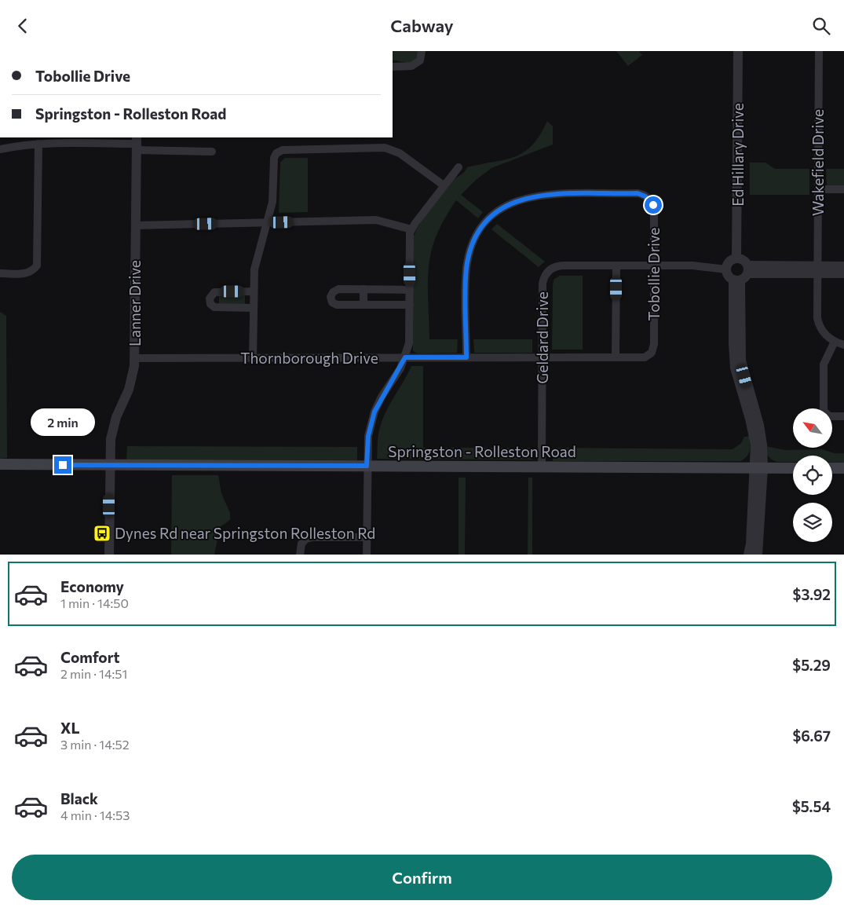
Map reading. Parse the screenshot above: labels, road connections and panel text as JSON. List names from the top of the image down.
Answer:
{
  "streets": {
    "main road": ["Springston - Rolleston Road"],
    "street": [
      "Ed Hillary Drive",
      "Wakefield Drive",
      "Tobollie Drive",
      "Lanner Drive",
      "Geldard Drive",
      "Thornborough Drive"
    ]
  },
  "crossings": [
    ["Ed Hillary Drive", "Geldard Drive"],
    ["Tobollie Drive", "Geldard Drive"],
    ["Tobollie Drive", "Thornborough Drive"],
    ["Lanner Drive", "Thornborough Drive"],
    ["Lanner Drive", "Springston - Rolleston Road"],
    ["Geldard Drive", "Thornborough Drive"],
    ["Geldard Drive", "Springston - Rolleston Road"]
  ],
  "places": {
    "bus stop": ["Dynes Rd near Springston Rolleston Rd"]
  },
  "north": "top left",
  "page": {
    "header": "Cabway",
    "banner": ["Tobollie Drive", "Springston - Rolleston Road"],
    "bubble": "2 min",
    "list": [
      {
        "name": "Economy",
        "note": "1 min · 14:50",
        "value": "$3.92"
      },
      {
        "name": "Comfort",
        "note": "2 min · 14:51",
        "value": "$5.29"
      },
      {
        "name": "XL",
        "note": "3 min · 14:52",
        "value": "$6.67"
      },
      {
        "name": "Black",
        "note": "4 min · 14:53",
        "value": "$5.54"
      }
    ],
    "buttons": "Confirm"
  }
}
